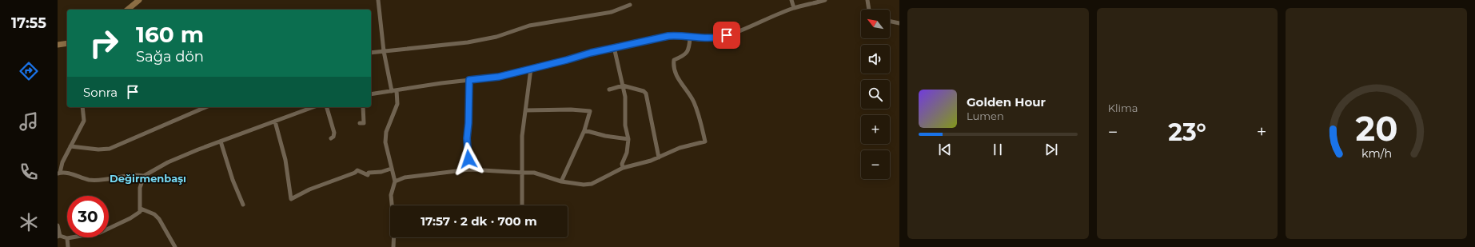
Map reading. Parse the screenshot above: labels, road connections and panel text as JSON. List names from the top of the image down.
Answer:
{
  "districts": ["Değirmenbaşı"],
  "north": "top left",
  "page": {
    "tabs": "17:55",
    "tile": "Klima",
    "map_buttons": ["+", "−"],
    "turn": ["160 m", "Sağa dön"],
    "then": "Sonra",
    "song": ["Golden Hour", "Lumen"],
    "heat": ["−", "23°", "+"],
    "limit": "30",
    "trip": "17:57 · 2 dk · 700 m",
    "gauge": ["20", "km/h"]
  }
}
